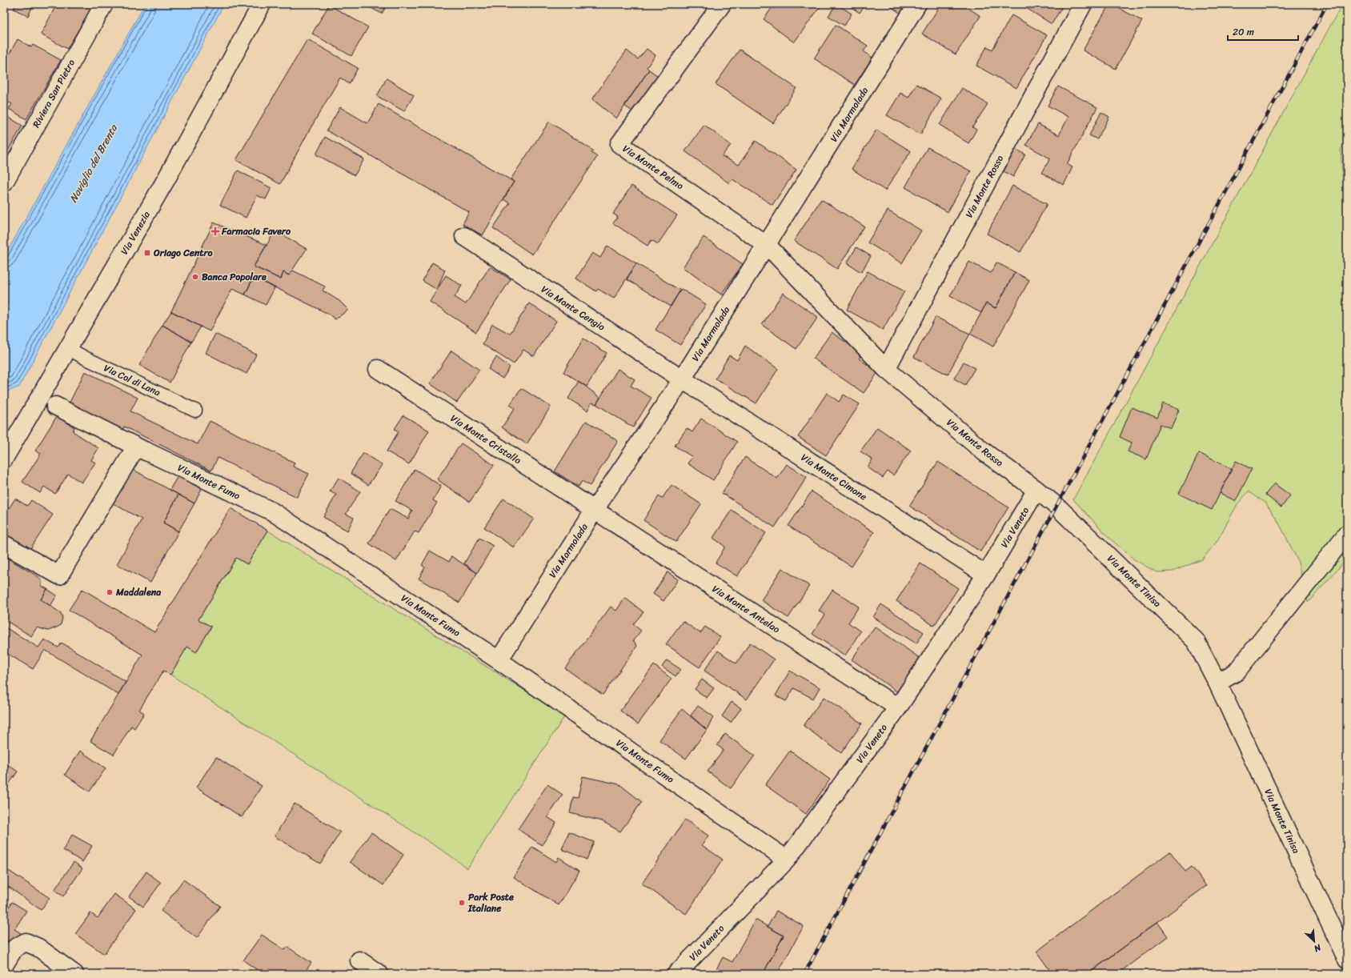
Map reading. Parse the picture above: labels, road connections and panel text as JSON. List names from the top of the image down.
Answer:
{
  "streets": {
    "street": [
      "Riviera San Pietro",
      "Via Marmolada",
      "Via Monte Pelmo",
      "Via Monte Rosso",
      "Via Venezia",
      "Via Monte Cengio",
      "Via Monte Cristallo",
      "Via Monte Cimone",
      "Via Monte Fumo",
      "Via Veneto",
      "Via Monte Tinisa",
      "Via Monte Antelao"
    ],
    "lane": ["Via Col di Lana"]
  },
  "crossings": [
    ["Via Marmolada", "Via Monte Pelmo"],
    ["Via Marmolada", "Via Monte Rosso"],
    ["Via Marmolada", "Via Monte Cengio"],
    ["Via Marmolada", "Via Monte Cristallo"],
    ["Via Marmolada", "Via Monte Cimone"],
    ["Via Marmolada", "Via Monte Fumo"],
    ["Via Marmolada", "Via Monte Antelao"],
    ["Via Monte Pelmo", "Via Monte Rosso"],
    ["Via Monte Rosso", "Via Veneto"],
    ["Via Monte Rosso", "Via Monte Tinisa"],
    ["Via Venezia", "Via Col di Lana"],
    ["Via Monte Cengio", "Via Monte Cimone"],
    ["Via Monte Cristallo", "Via Monte Antelao"],
    ["Via Monte Cimone", "Via Veneto"],
    ["Via Monte Fumo", "Via Veneto"],
    ["Via Veneto", "Via Monte Tinisa"],
    ["Via Veneto", "Via Monte Antelao"]
  ],
  "water": ["Naviglio del Brenta"],
  "places": {
    "health": ["Farmacia Favero"],
    "transit": ["Oriago Centro"],
    "other": ["Banca Popolare", "Maddalena", "Park Poste Italiane"]
  },
  "scale_bar": "20 m",
  "north": "bottom right"
}
